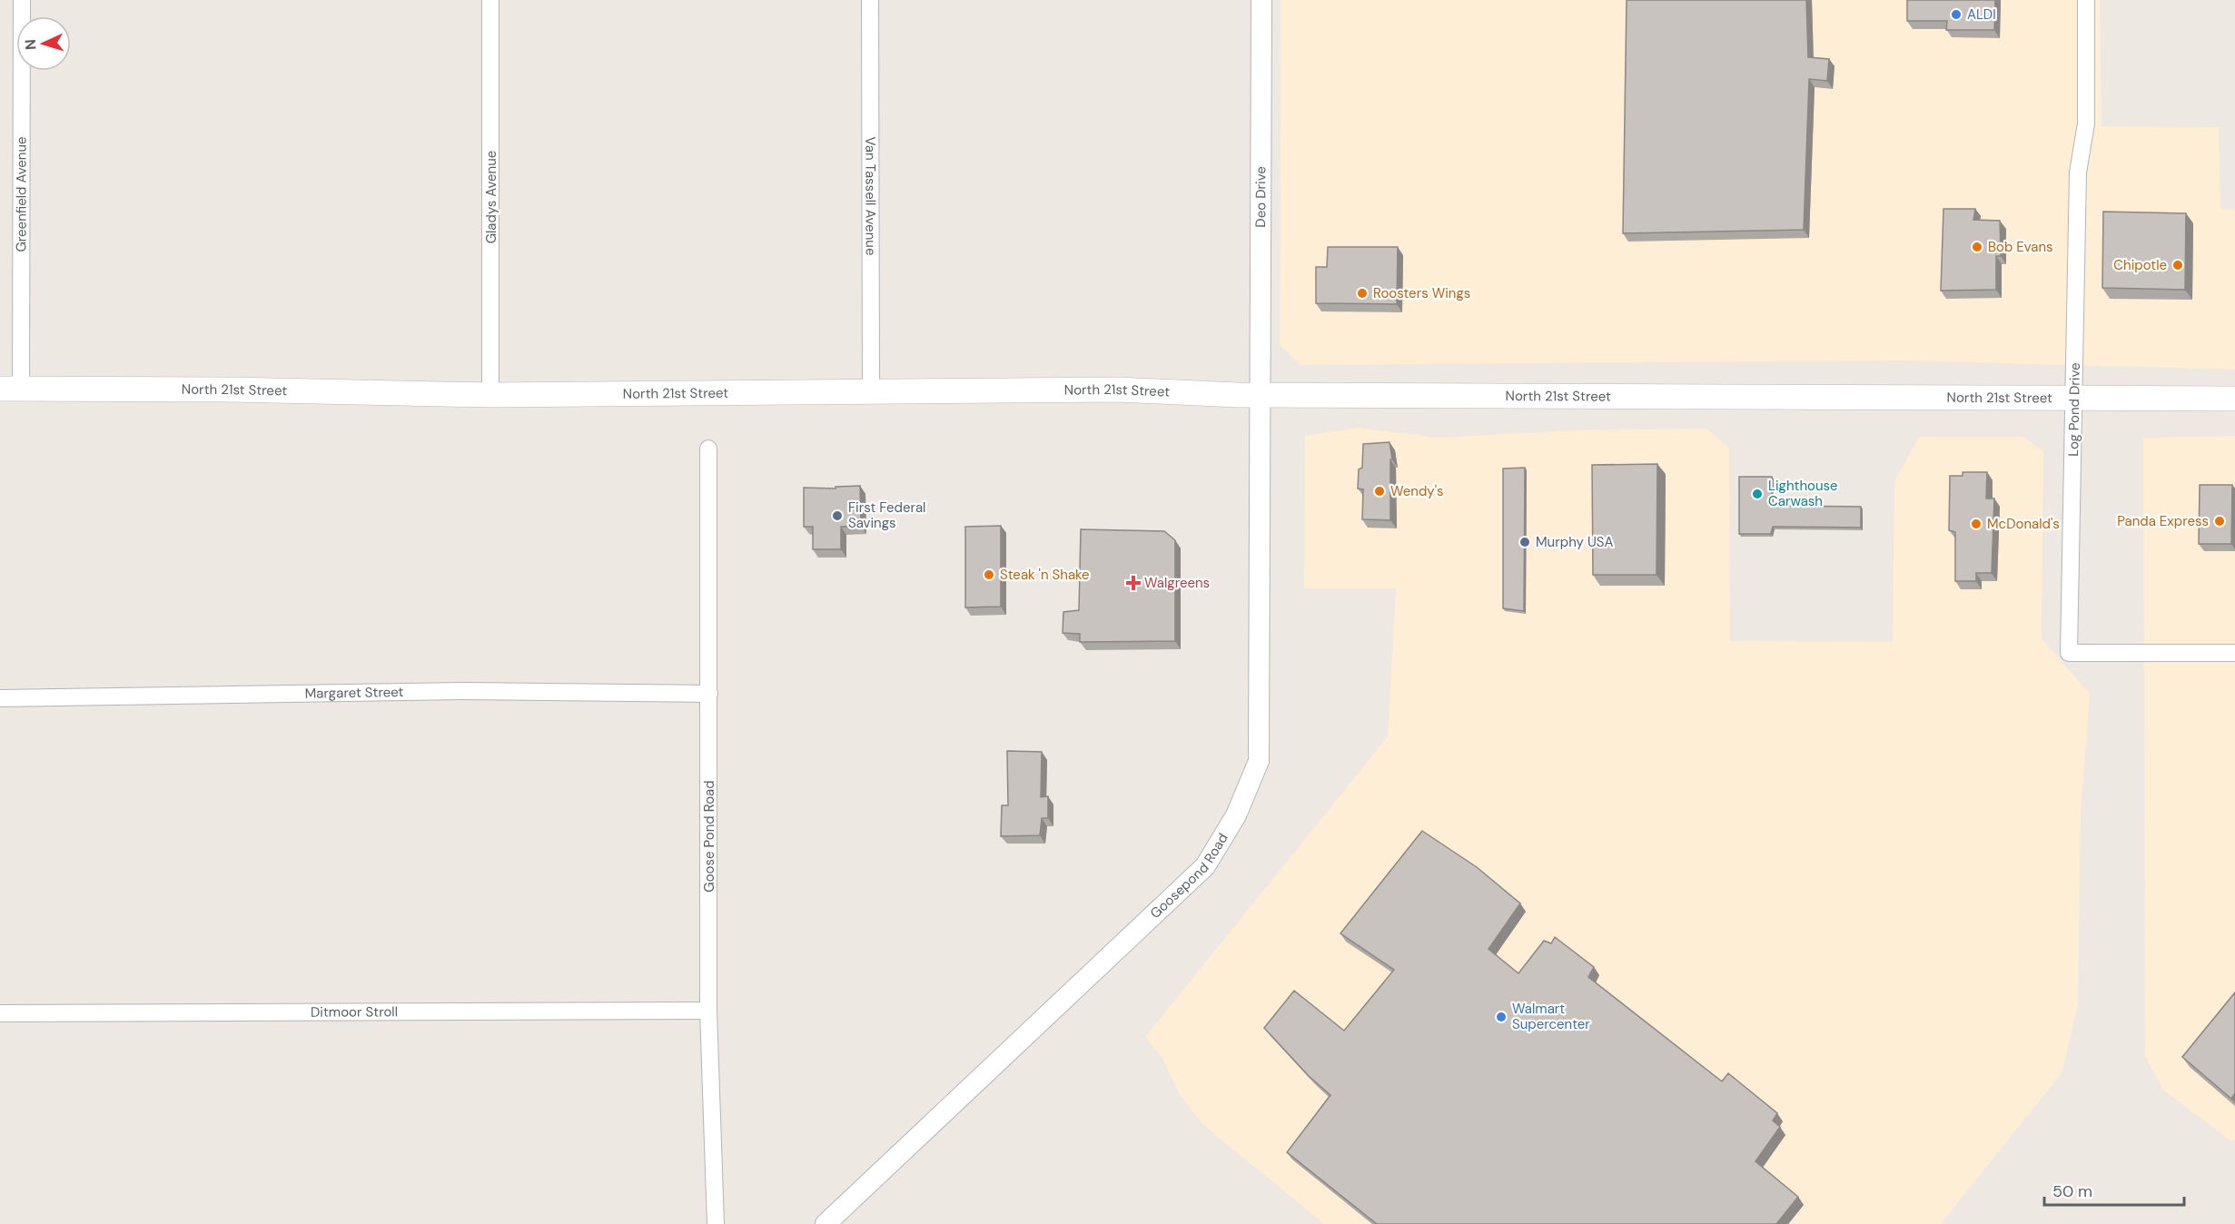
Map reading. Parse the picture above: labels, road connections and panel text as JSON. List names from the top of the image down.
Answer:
{
  "streets": {
    "main road": ["North 21st Street"],
    "street": [
      "Greenfield Avenue",
      "Van Tassell Avenue",
      "Gladys Avenue",
      "Deo Drive",
      "Log Pond Drive",
      "Margaret Street",
      "Goose Pond Road",
      "Goosepond Road",
      "Ditmoor Stroll"
    ]
  },
  "crossings": [
    ["Greenfield Avenue", "North 21st Street"],
    ["Van Tassell Avenue", "North 21st Street"],
    ["Gladys Avenue", "North 21st Street"],
    ["Deo Drive", "North 21st Street"],
    ["Deo Drive", "Goosepond Road"],
    ["North 21st Street", "Log Pond Drive"],
    ["North 21st Street", "Goosepond Road"],
    ["Margaret Street", "Goose Pond Road"],
    ["Goose Pond Road", "Ditmoor Stroll"]
  ],
  "places": {
    "other": [
      "ALDI",
      "Bob Evans",
      "Chipotle",
      "Roosters Wings",
      "Wendy's",
      "Lighthouse Carwash",
      "First Federal Savings",
      "Panda Express",
      "McDonald's",
      "Murphy USA",
      "Steak 'n Shake",
      "Walmart Supercenter"
    ],
    "health": ["Walgreens"]
  },
  "scale_bar": "50 m",
  "north": "left"
}
